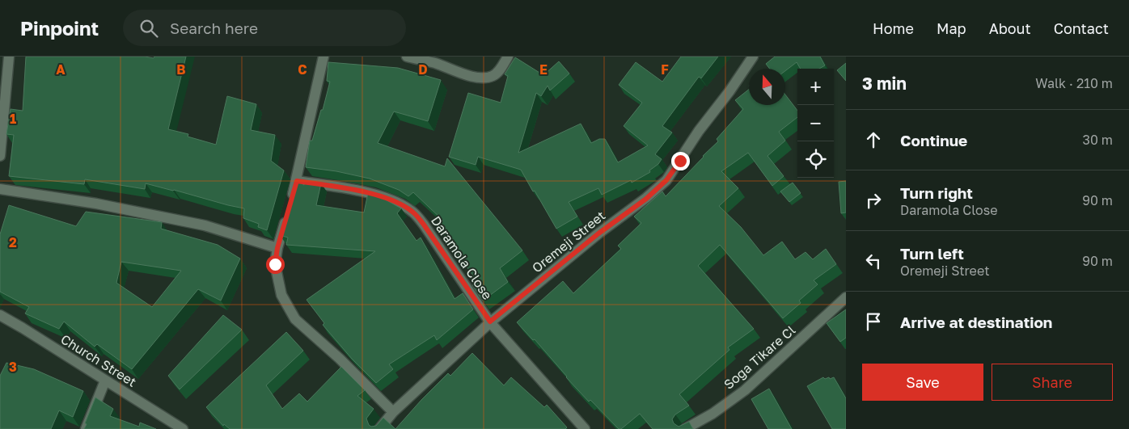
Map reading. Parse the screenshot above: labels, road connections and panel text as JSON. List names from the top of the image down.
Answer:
{
  "streets": {
    "street": [
      "Oremeji Street",
      "Daramola Close",
      "Soga Tikare Cl",
      "Church Street"
    ]
  },
  "crossings": [
    ["Oremeji Street", "Daramola Close"]
  ],
  "north": "top",
  "page": {
    "header": "Pinpoint",
    "search": "Search here",
    "nav": [
      "Home",
      "Map",
      "About",
      "Contact"
    ],
    "heading": ["3 min", "Walk · 210 m"],
    "map_buttons": ["+", "−"],
    "list": [
      ["Continue", "30 m"],
      ["Turn right", "Daramola Close", "90 m"],
      ["Turn left", "Oremeji Street", "90 m"],
      "Arrive at destination"
    ],
    "buttons": ["Save", "Share"]
  },
  "grid": {
    "columns": [
      "A",
      "B",
      "C",
      "D",
      "E",
      "F"
    ],
    "rows": ["1", "2", "3"]
  }
}
